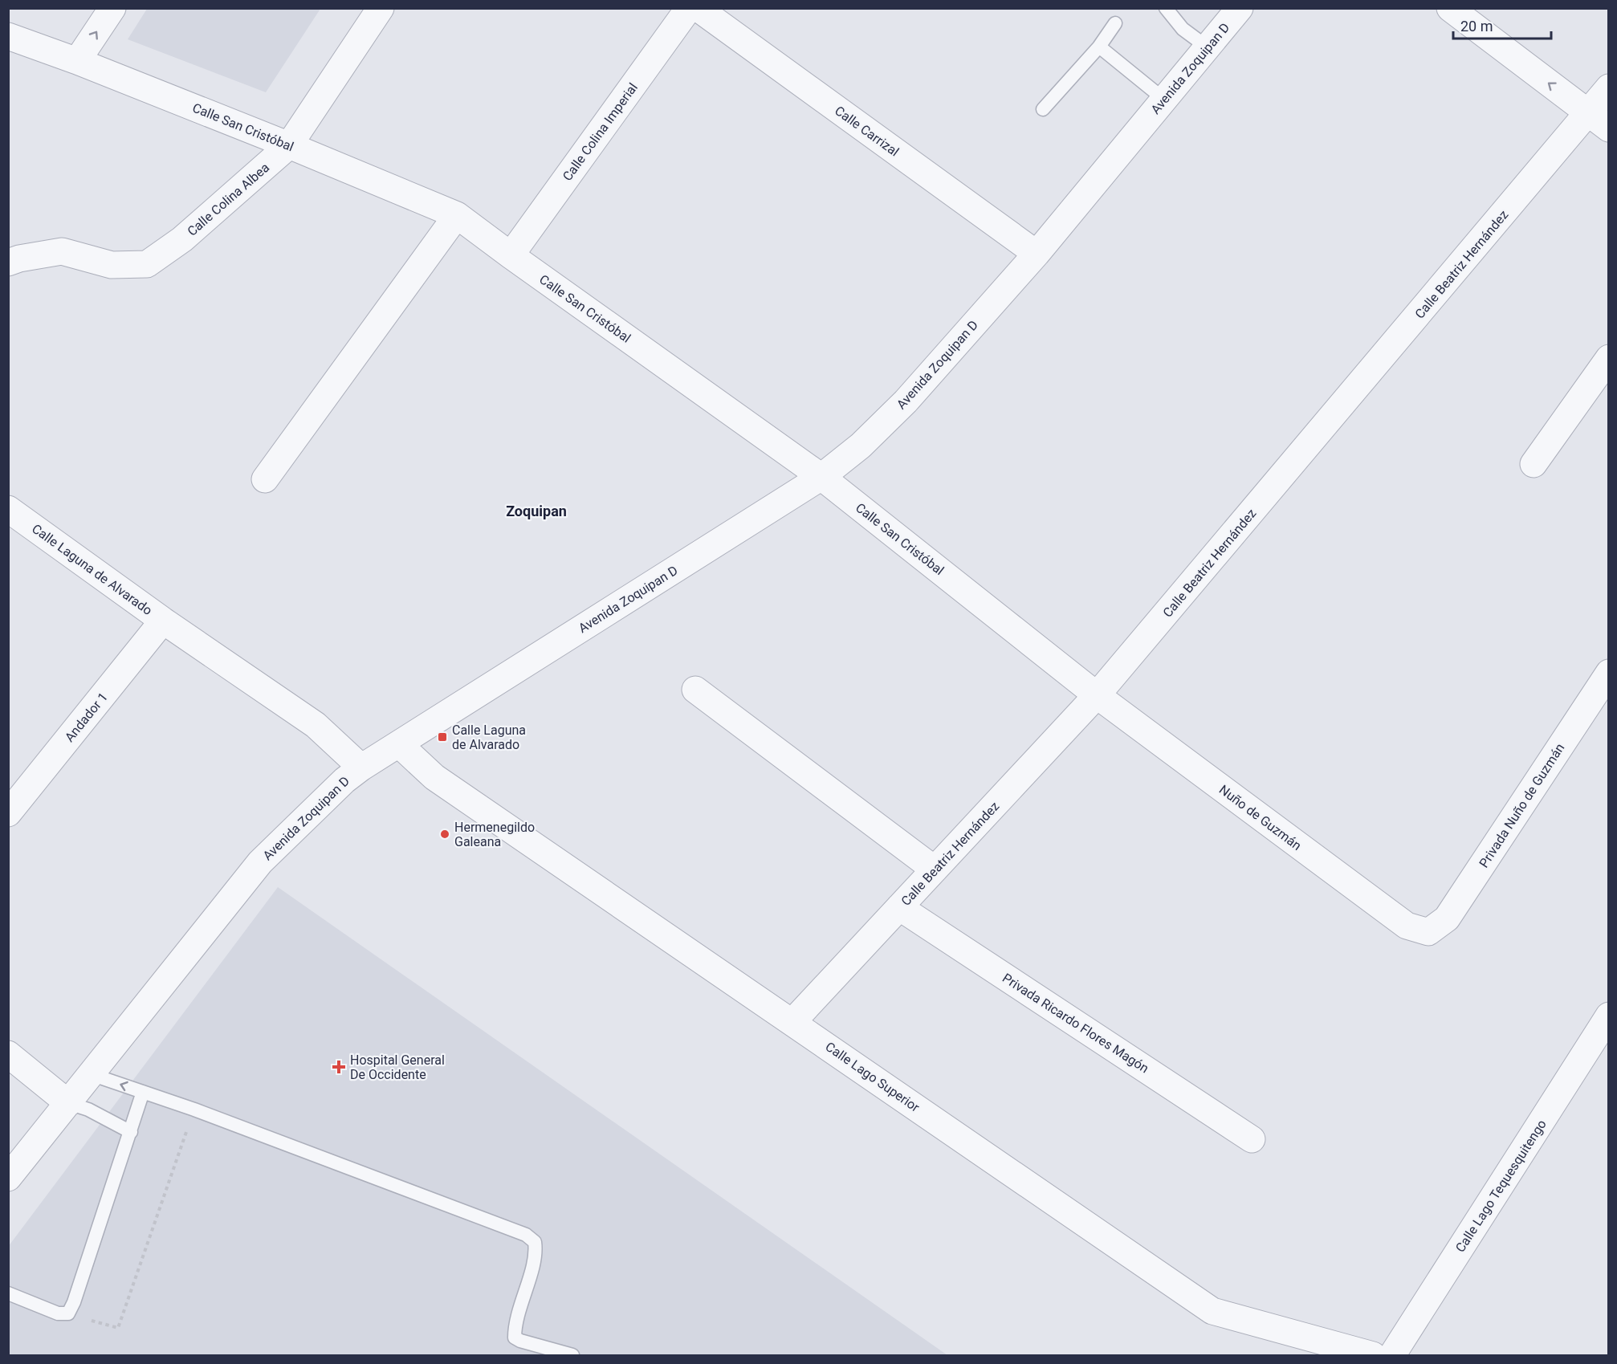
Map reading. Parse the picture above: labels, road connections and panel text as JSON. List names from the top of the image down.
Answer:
{
  "streets": {
    "street": [
      "Avenida Zoquipan D",
      "Calle San Cristóbal",
      "Calle Carrizal",
      "Calle Colina Imperial",
      "Calle Colina Albea",
      "Calle Beatriz Hernández",
      "Calle Laguna de Alvarado",
      "Andador 1",
      "Privada Nuño de Guzmán",
      "Nuño de Guzmán",
      "Privada Ricardo Flores Magón",
      "Calle Lago Superior",
      "Calle Lago Tequesquitengo"
    ]
  },
  "crossings": [
    ["Avenida Zoquipan D", "Calle San Cristóbal"],
    ["Avenida Zoquipan D", "Calle Carrizal"],
    ["Avenida Zoquipan D", "Calle Laguna de Alvarado"],
    ["Avenida Zoquipan D", "Calle Lago Superior"],
    ["Calle San Cristóbal", "Calle Colina Imperial"],
    ["Calle San Cristóbal", "Calle Colina Albea"],
    ["Calle San Cristóbal", "Calle Beatriz Hernández"],
    ["Calle San Cristóbal", "Nuño de Guzmán"],
    ["Calle Beatriz Hernández", "Nuño de Guzmán"],
    ["Calle Beatriz Hernández", "Privada Ricardo Flores Magón"],
    ["Calle Beatriz Hernández", "Calle Lago Superior"],
    ["Calle Laguna de Alvarado", "Andador 1"],
    ["Privada Nuño de Guzmán", "Nuño de Guzmán"]
  ],
  "districts": ["Zoquipan"],
  "places": {
    "transit": ["Calle Laguna de Alvarado"],
    "other": ["Hermenegildo Galeana"],
    "health": ["Hospital General De Occidente"]
  },
  "scale_bar": "20 m"
}
